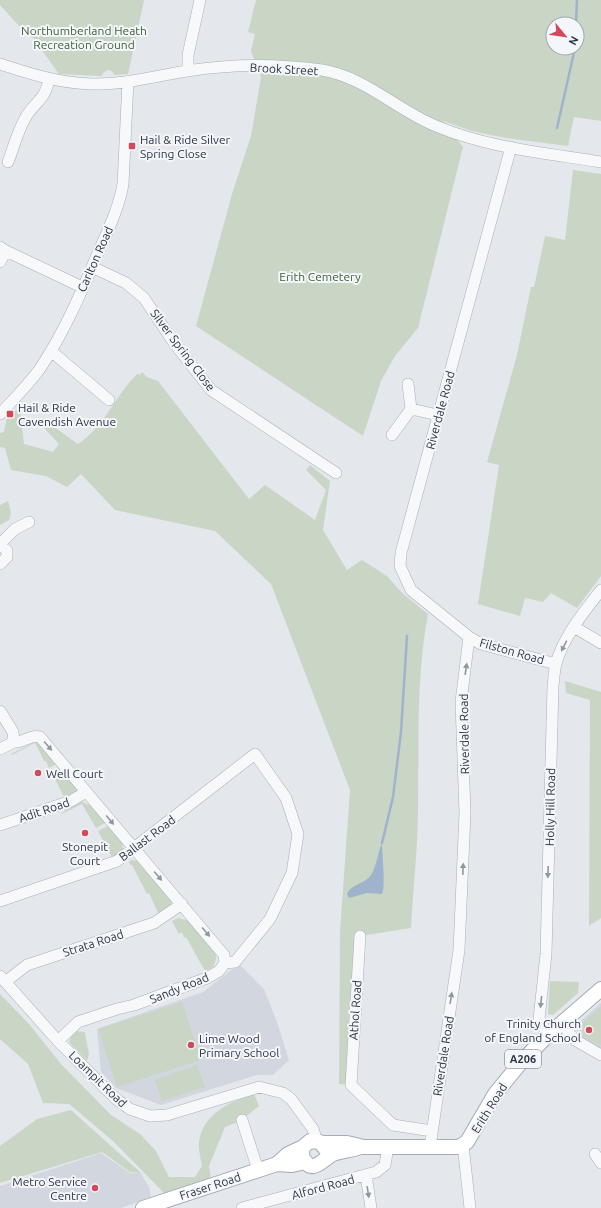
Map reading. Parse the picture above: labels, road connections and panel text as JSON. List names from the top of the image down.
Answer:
{
  "streets": {
    "main road": ["A206", "Erith Road", "Fraser Road"],
    "street": [
      "Brook Street",
      "Carlton Road",
      "Silver Spring Close",
      "Riverdale Road",
      "Filston Road",
      "Holly Hill Road",
      "Adit Road",
      "Ballast Road",
      "Strata Road",
      "Sandy Road",
      "Athol Road",
      "Loampit Road",
      "Alford Road"
    ]
  },
  "crossings": [
    ["Brook Street", "Carlton Road"],
    ["Brook Street", "Riverdale Road"],
    ["Carlton Road", "Silver Spring Close"],
    ["Riverdale Road", "Filston Road"],
    ["Riverdale Road", "Athol Road"],
    ["Riverdale Road", "Fraser Road"],
    ["Filston Road", "Holly Hill Road"],
    ["Holly Hill Road", "Erith Road"],
    ["Ballast Road", "Sandy Road"],
    ["Strata Road", "Loampit Road"],
    ["Sandy Road", "Loampit Road"],
    ["Loampit Road", "Fraser Road"],
    ["Erith Road", "Fraser Road"],
    ["Fraser Road", "Alford Road"]
  ],
  "one_way": ["Riverdale Road", "Holly Hill Road"],
  "parks": ["Northumberland Heath Recreation Ground", "Erith Cemetery"],
  "places": {
    "transit": ["Hail & Ride Silver Spring Close", "Hail & Ride Cavendish Avenue"],
    "other": [
      "Well Court",
      "Stonepit Court",
      "Trinity Church of England School",
      "Lime Wood Primary School",
      "Metro Service Centre"
    ]
  },
  "north": "bottom right"
}
